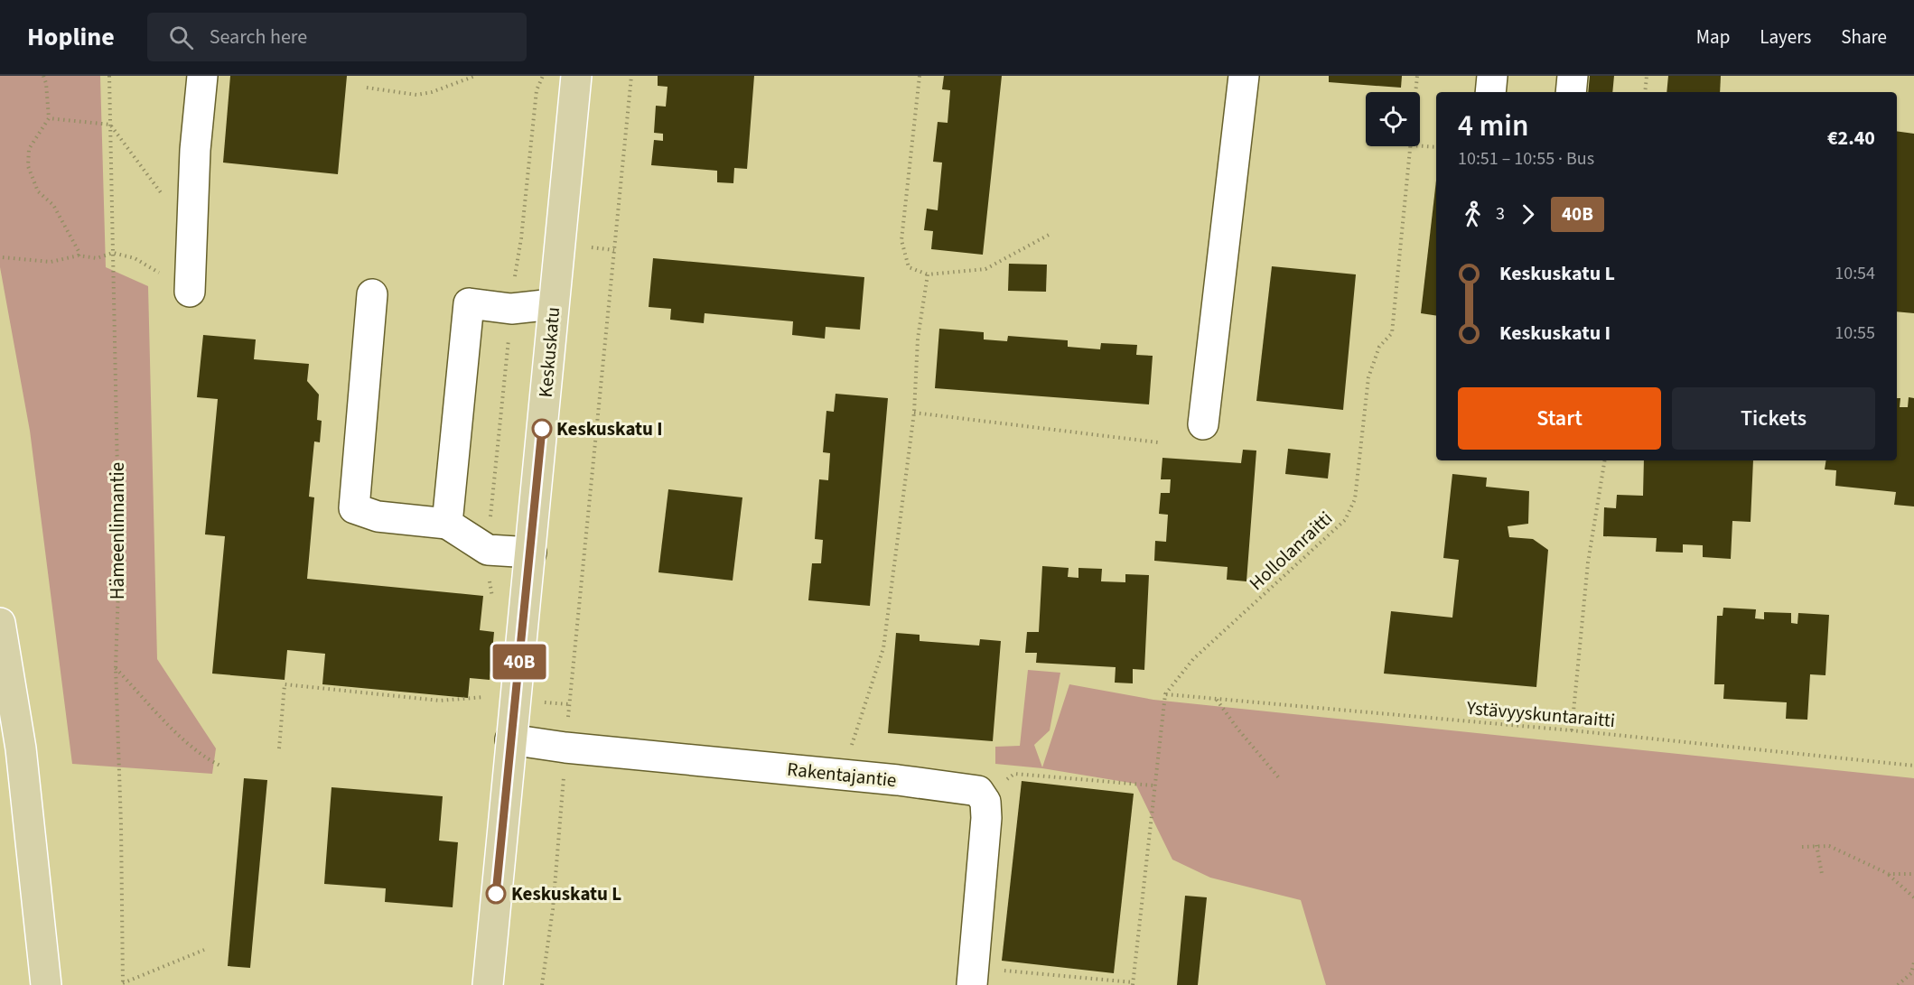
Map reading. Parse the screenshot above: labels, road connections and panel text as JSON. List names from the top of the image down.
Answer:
{
  "streets": {
    "main road": ["Keskuskatu"],
    "lane": ["Rakentajantie"],
    "path": ["Hämeenlinnantie", "Hollolanraitti", "Ystävyyskuntaraitti"]
  },
  "crossings": [
    ["Keskuskatu", "Rakentajantie"],
    ["Hollolanraitti", "Ystävyyskuntaraitti"]
  ],
  "places": ["Keskuskatu I", "Keskuskatu L"],
  "lines": ["bus line 40B"],
  "page": {
    "header": "Hopline",
    "search": "Search here",
    "nav": ["Map", "Layers", "Share"],
    "on_map": "40B",
    "heading": ["4 min", "10:51 – 10:55 · Bus", "€2.40"],
    "legs": ["3", "40B"],
    "list": [
      {
        "name": "Keskuskatu L",
        "value": "10:54"
      },
      {
        "name": "Keskuskatu I",
        "value": "10:55"
      }
    ],
    "buttons": ["Start", "Tickets"]
  }
}
